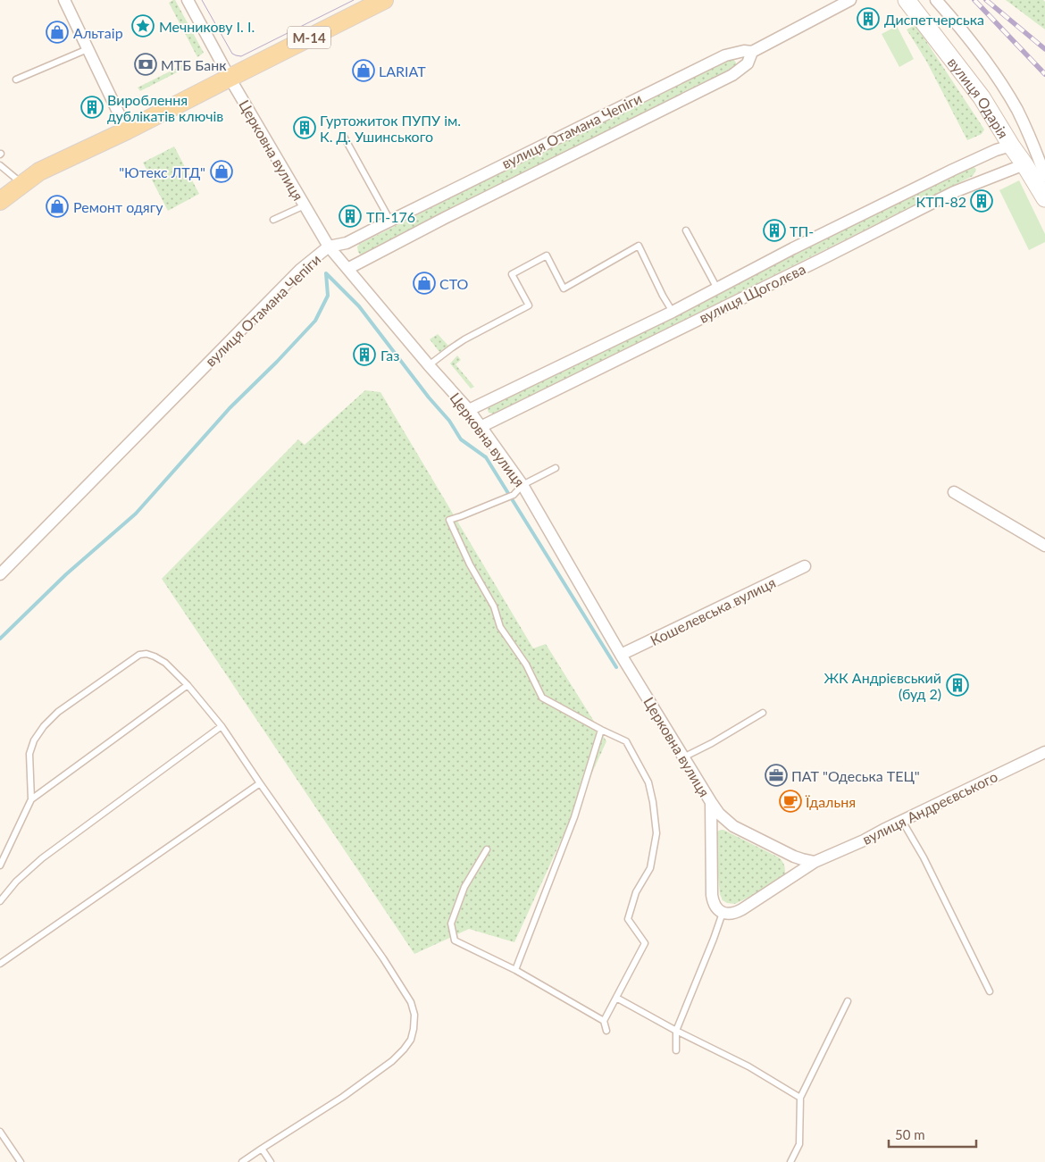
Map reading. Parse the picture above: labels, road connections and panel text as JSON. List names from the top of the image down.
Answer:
{
  "streets": {
    "main road": ["М-14"],
    "street": [
      "вулиця Одарія",
      "вулиця Отамана Чепіги",
      "Церковна вулиця",
      "вулиця Щоголєва",
      "Кошелевська вулиця",
      "вулиця Андреєвського"
    ]
  },
  "crossings": [
    ["М-14", "Церковна вулиця"],
    ["вулиця Одарія", "вулиця Щоголєва"],
    ["вулиця Отамана Чепіги", "Церковна вулиця"],
    ["Церковна вулиця", "вулиця Щоголєва"],
    ["Церковна вулиця", "Кошелевська вулиця"],
    ["Церковна вулиця", "вулиця Андреєвського"]
  ],
  "places": {
    "building": [
      "Диспетчерська",
      "Вироблення дублікатів ключів",
      "Гуртожиток ПУПУ ім. К. Д. Ушинського",
      "КТП-82",
      "ТП-176",
      "ТП-",
      "Газ",
      "ЖК Андрієвський (буд 2)"
    ],
    "place": ["Мечникову І. І."],
    "shop": [
      "Альтаір",
      "LARIAT",
      "\"Ютекс ЛТД\"",
      "Ремонт одягу",
      "СТО"
    ],
    "bank": ["МТБ Банк"],
    "office": ["ПАТ \"Одеська ТЕЦ\""],
    "cafe": ["Їдальня"]
  },
  "scale_bar": "50 m"
}
